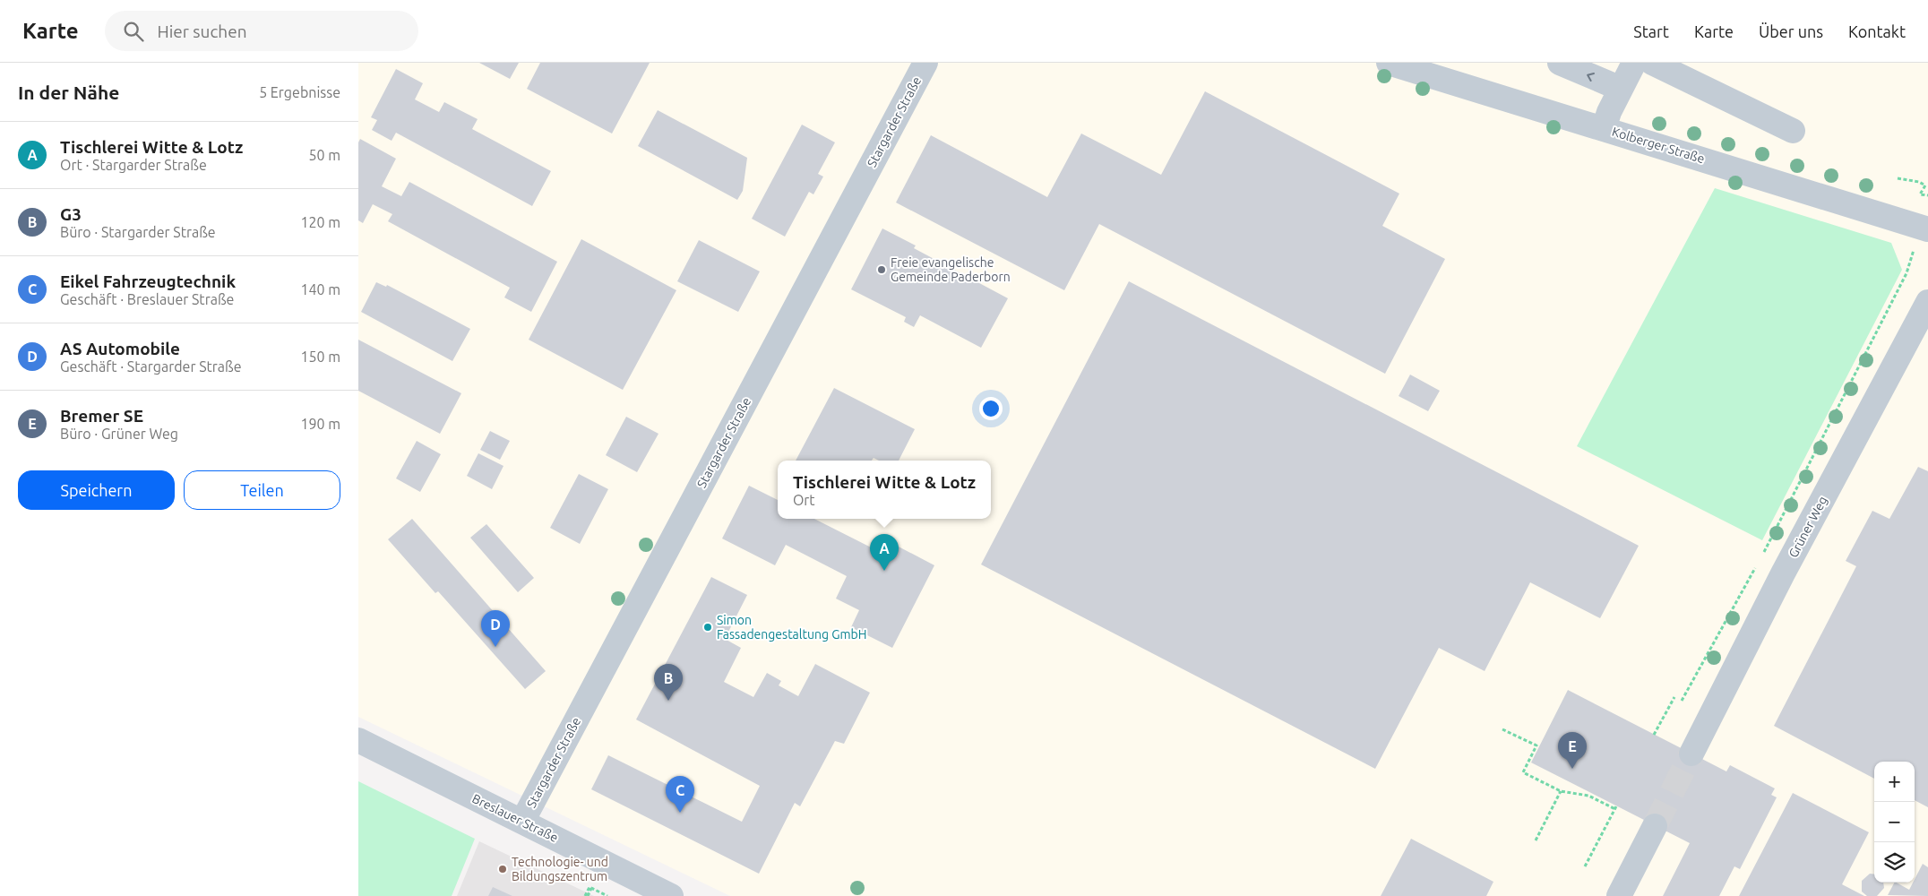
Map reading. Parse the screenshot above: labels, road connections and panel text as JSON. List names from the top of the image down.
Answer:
{
  "streets": {
    "street": [
      "Stargarder Straße",
      "Kolberger Straße",
      "Grüner Weg",
      "Breslauer Straße"
    ]
  },
  "crossings": [
    ["Stargarder Straße", "Breslauer Straße"]
  ],
  "places": ["Freie evangelische Gemeinde Paderborn", "Simon Fassadengestaltung GmbH", "Technologie- und Bildungszentrum"],
  "page": {
    "header": "Karte",
    "search": "Hier suchen",
    "nav": [
      "Start",
      "Karte",
      "Über uns",
      "Kontakt"
    ],
    "heading": ["In der Nähe", "5 Ergebnisse"],
    "list": [
      {
        "mark": "A",
        "name": "Tischlerei Witte & Lotz",
        "note": "Ort · Stargarder Straße",
        "value": "50 m"
      },
      {
        "mark": "B",
        "name": "G3",
        "note": "Büro · Stargarder Straße",
        "value": "120 m"
      },
      {
        "mark": "C",
        "name": "Eikel Fahrzeugtechnik",
        "note": "Geschäft · Breslauer Straße",
        "value": "140 m"
      },
      {
        "mark": "D",
        "name": "AS Automobile",
        "note": "Geschäft · Stargarder Straße",
        "value": "150 m"
      },
      {
        "mark": "E",
        "name": "Bremer SE",
        "note": "Büro · Grüner Weg",
        "value": "190 m"
      }
    ],
    "buttons": ["Speichern", "Teilen"],
    "popup": ["Tischlerei Witte & Lotz", "Ort"],
    "pins": [
      "A",
      "D",
      "B",
      "E",
      "C"
    ],
    "map_buttons": ["+", "−"]
  }
}
